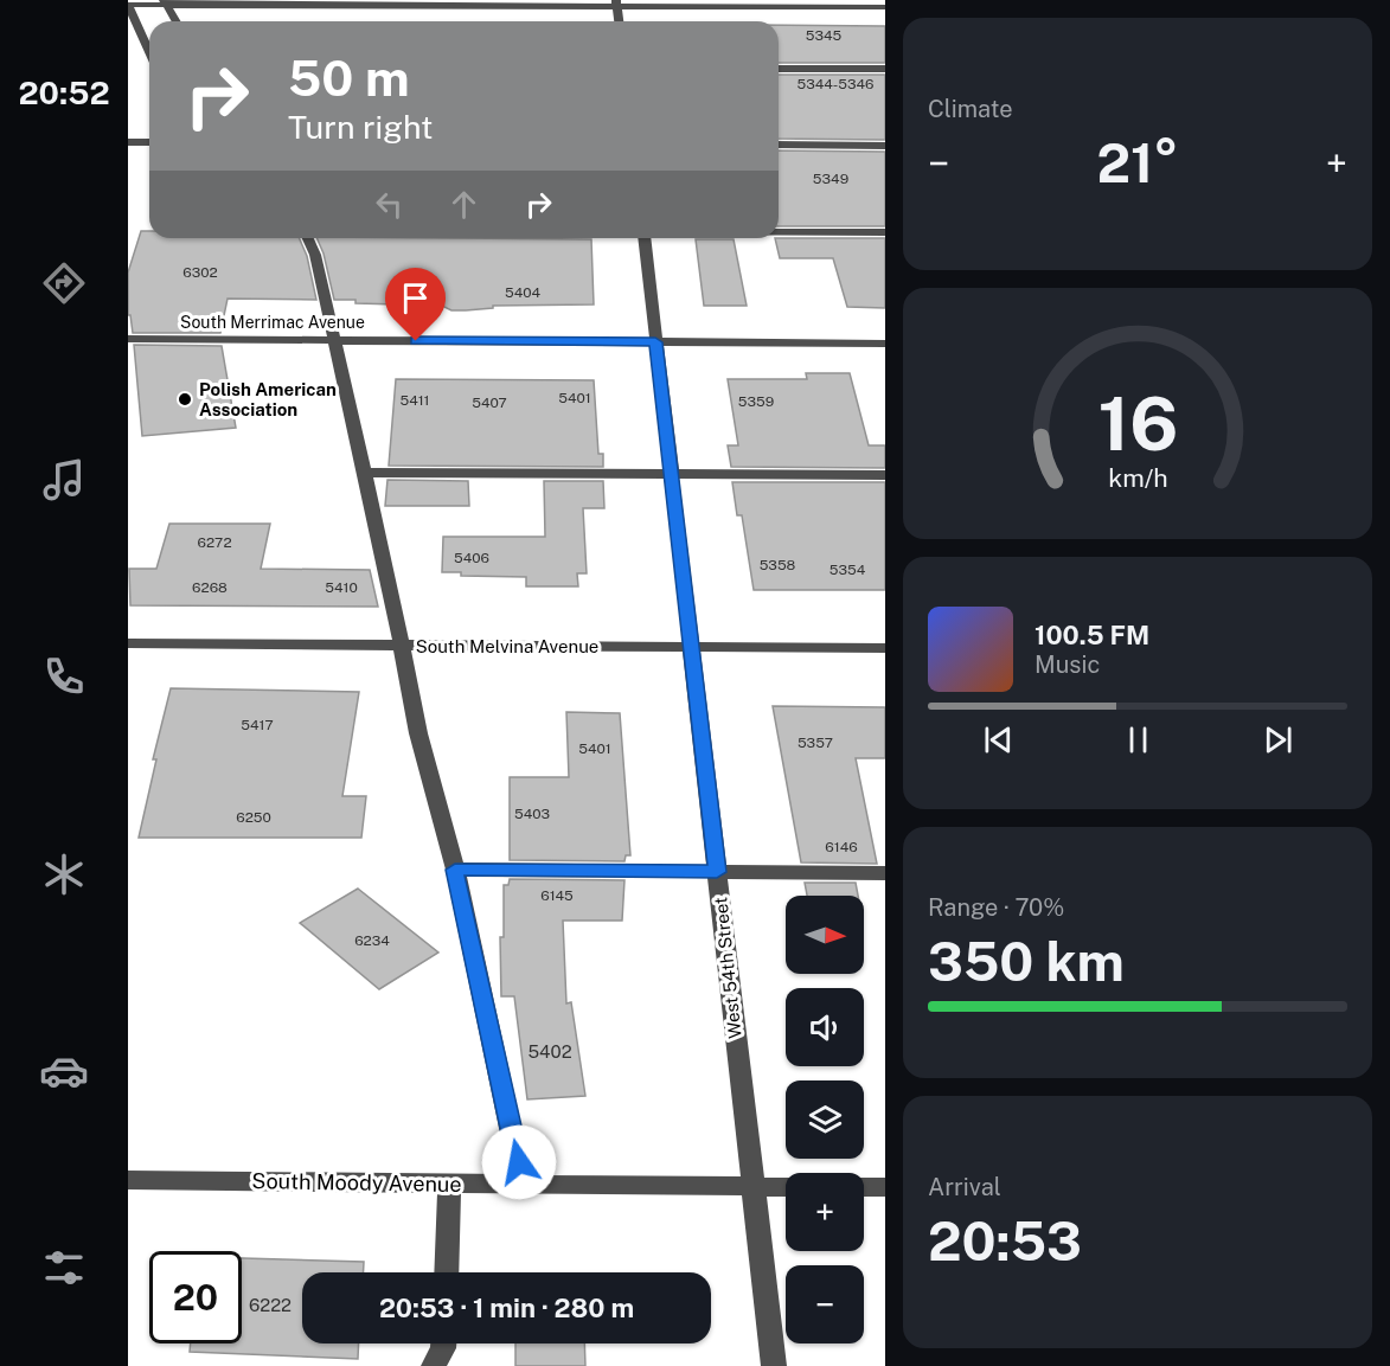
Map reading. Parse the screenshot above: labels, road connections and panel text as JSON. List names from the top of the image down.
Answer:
{
  "streets": {
    "street": [
      "South Merrimac Avenue",
      "South Melvina Avenue",
      "West 54th Street",
      "South Moody Avenue"
    ]
  },
  "crossings": [
    ["South Merrimac Avenue", "West 54th Street"],
    ["South Melvina Avenue", "West 54th Street"],
    ["West 54th Street", "South Moody Avenue"]
  ],
  "places": ["Polish American Association"],
  "house_numbers": [
    "5345",
    "5344-5346",
    "5349",
    "6302",
    "5404",
    "5401",
    "5411",
    "5359",
    "5407",
    "6272",
    "5406",
    "5358",
    "5354",
    "6268",
    "5410",
    "5417",
    "5357",
    "5401",
    "5403",
    "6250",
    "6146",
    "6145",
    "6234",
    "5402",
    "6222"
  ],
  "north": "right",
  "page": {
    "tabs": "20:52",
    "tile": [
      "Climate",
      ["Range · 70%", "350 km"],
      ["Arrival", "20:53"]
    ],
    "turn": ["50 m", "Turn right"],
    "heat": ["−", "21°", "+"],
    "song": ["100.5 FM", "Music"],
    "map_buttons": ["+", "−"],
    "limit": "20",
    "trip": "20:53 · 1 min · 280 m",
    "gauge": ["16", "km/h"]
  }
}
